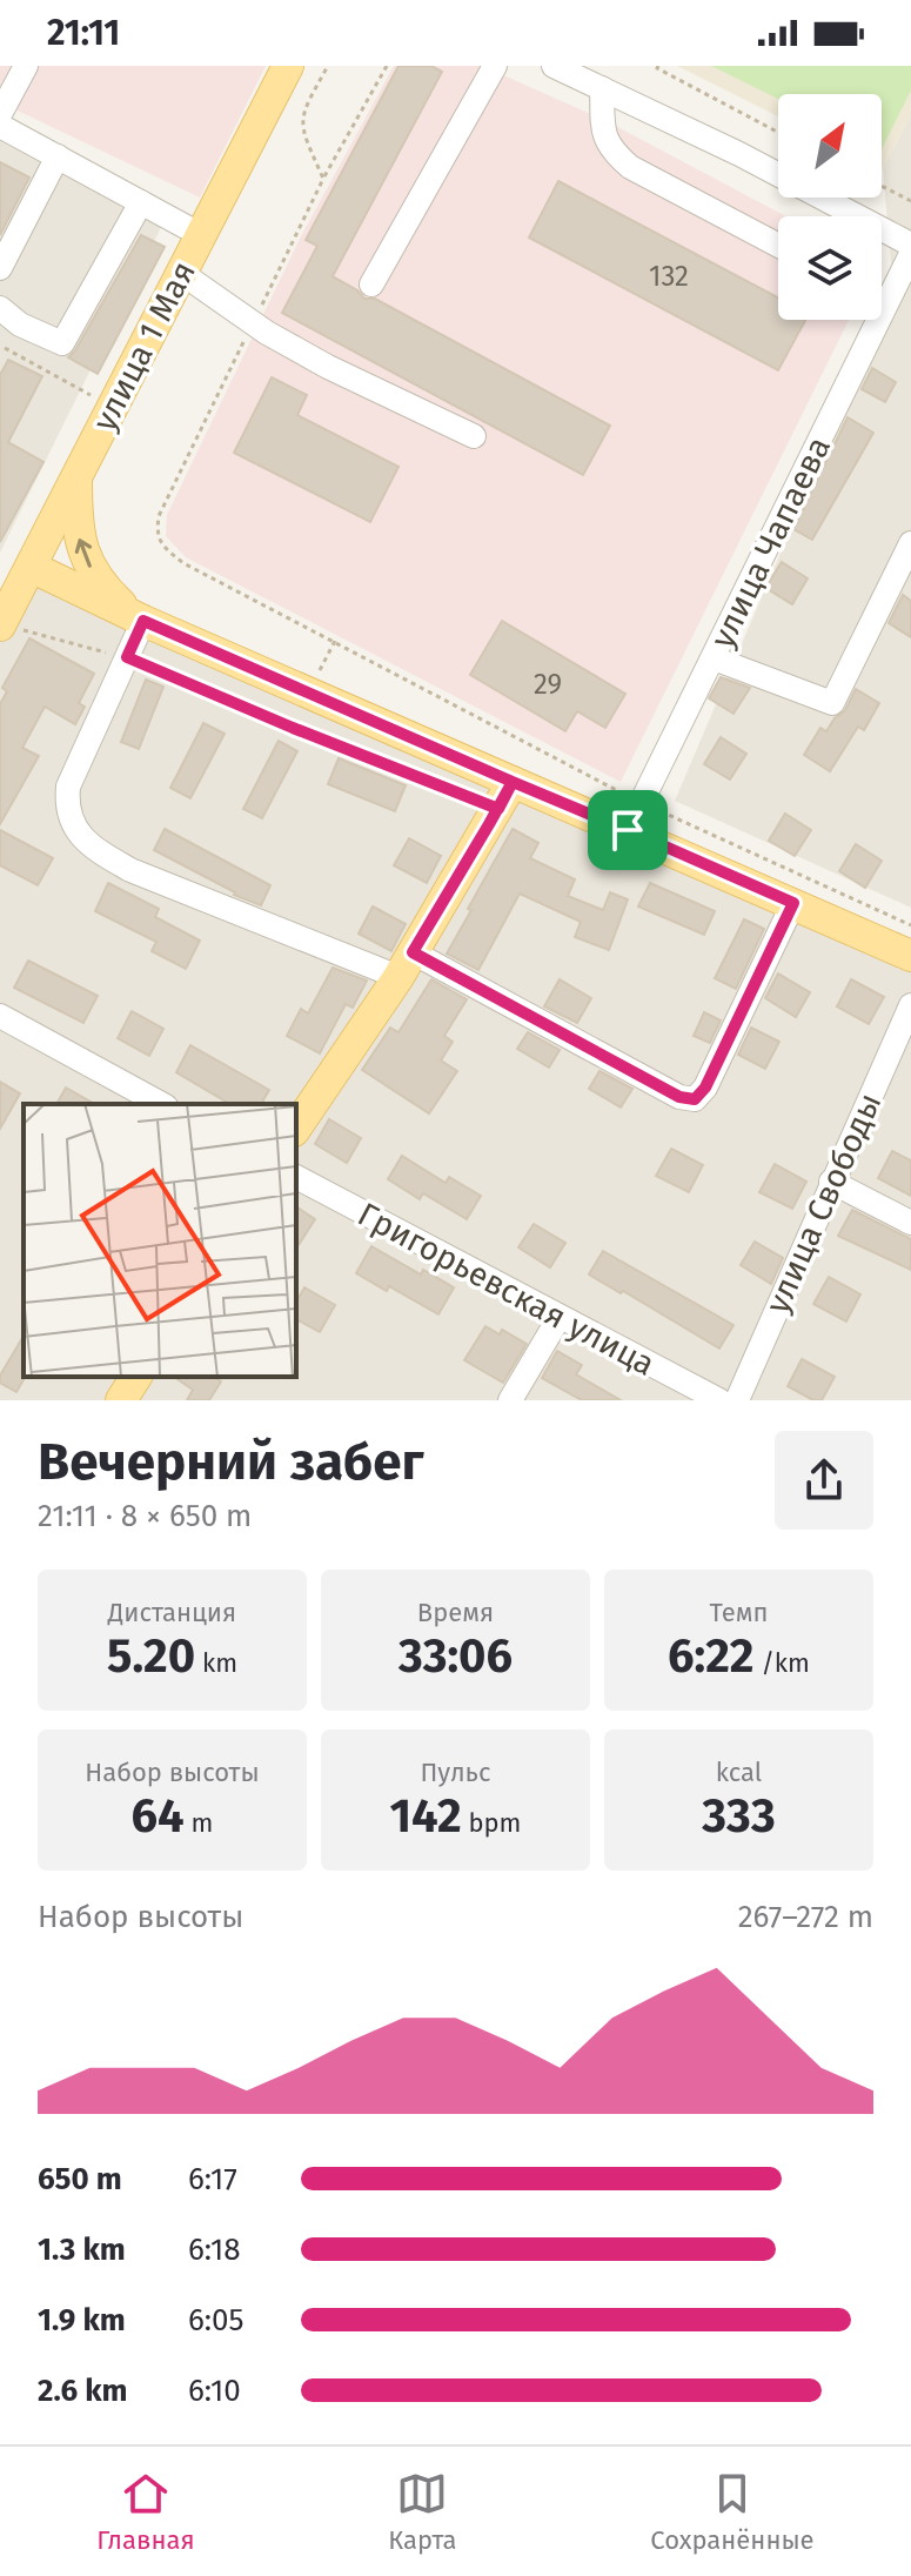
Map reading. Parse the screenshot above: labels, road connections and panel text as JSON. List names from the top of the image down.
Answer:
{
  "streets": {
    "main road": ["улица 1 Мая"],
    "street": ["улица Чапаева", "улица Свободы", "Григорьевская улица"]
  },
  "house_numbers": ["132", "29"],
  "north": "top right",
  "page": {
    "status": "21:11",
    "heading": ["Вечерний забег", "21:11 · 8 × 650 m"],
    "stats": [
      ["Дистанция", "5.20 km"],
      ["Время", "33:06"],
      ["Темп", "6:22 /km"],
      ["Набор высоты", "64 m"],
      ["Пульс", "142 bpm"],
      ["kcal", "333"]
    ],
    "chart": ["Набор высоты", "267–272 m"],
    "list": [
      {
        "name": "650 m",
        "note": "6:17"
      },
      {
        "name": "1.3 km",
        "note": "6:18"
      },
      {
        "name": "1.9 km",
        "note": "6:05"
      },
      {
        "name": "2.6 km",
        "note": "6:10"
      }
    ],
    "tabs": ["Главная", "Карта", "Сохранённые"]
  }
}
